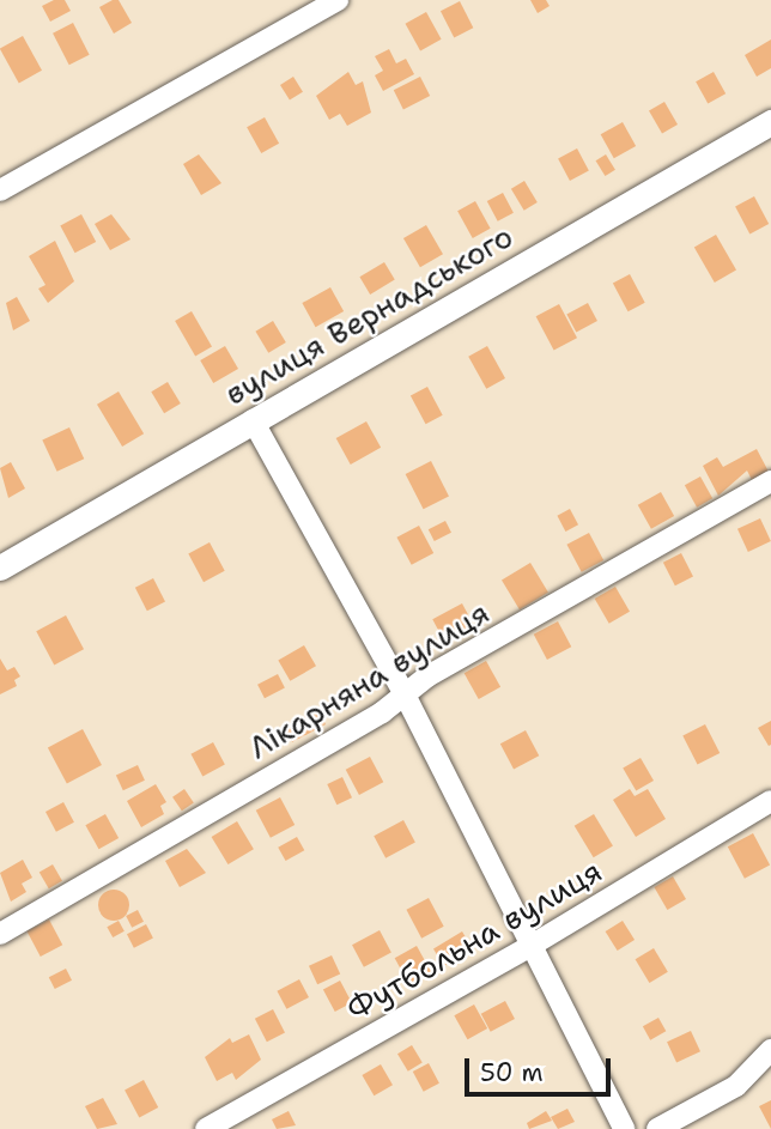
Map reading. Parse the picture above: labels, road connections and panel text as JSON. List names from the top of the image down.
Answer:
{
  "streets": {
    "street": ["вулиця Вернадського", "Лікарняна вулиця", "Футбольна вулиця"]
  },
  "scale_bar": "50 m"
}
